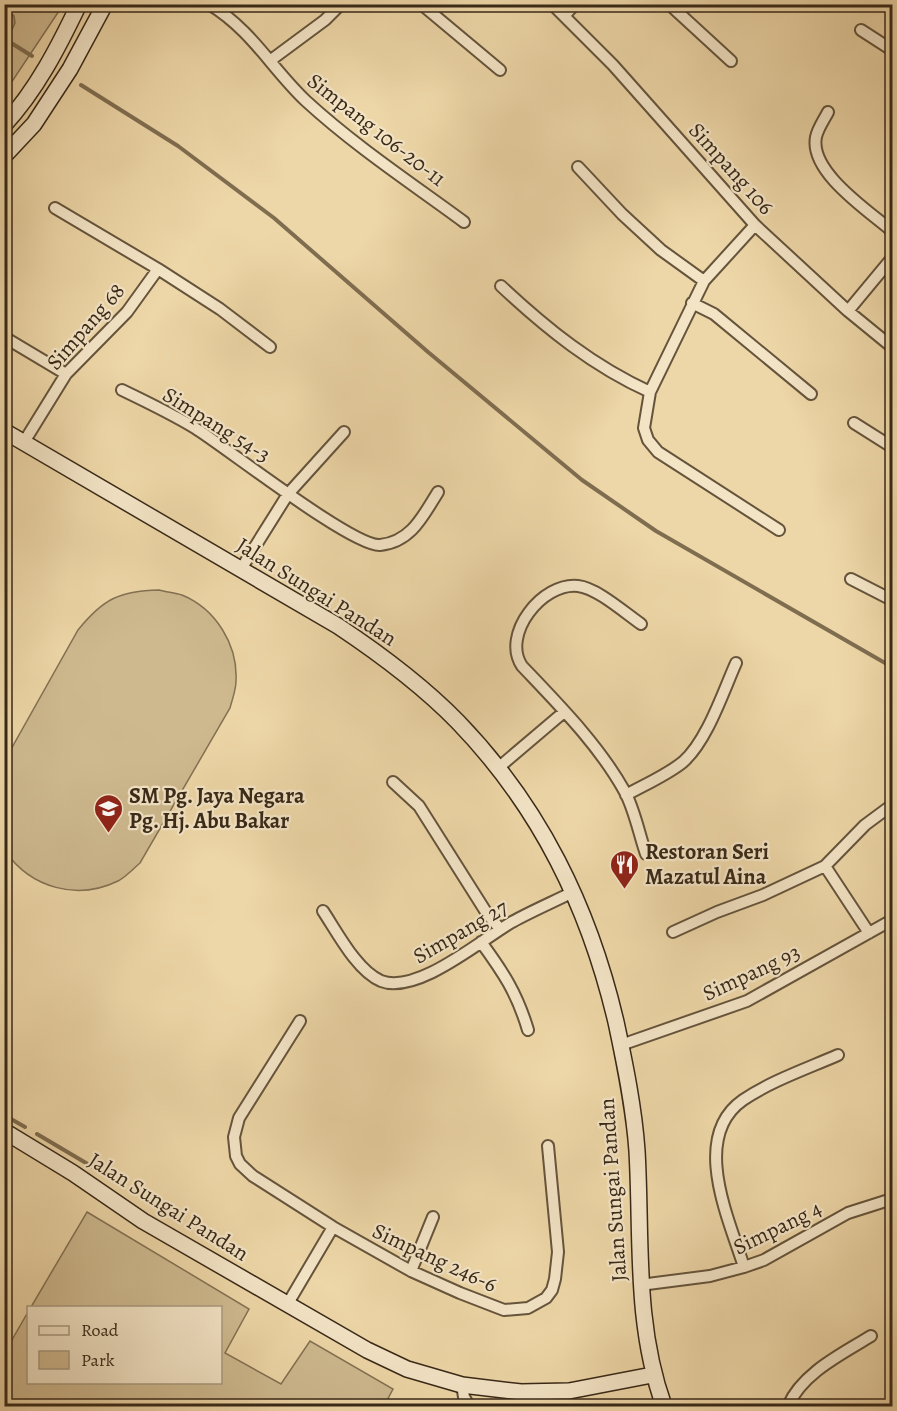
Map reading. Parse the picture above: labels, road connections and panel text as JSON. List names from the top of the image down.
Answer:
{
  "streets": {
    "street": [
      "Simpang 106-20-11",
      "Simpang 106",
      "Simpang 68",
      "Simpang 54-3",
      "Jalan Sungai Pandan",
      "Simpang 27",
      "Simpang 93",
      "Simpang 4",
      "Simpang 246-6"
    ]
  },
  "crossings": [
    ["Simpang 68", "Jalan Sungai Pandan"],
    ["Jalan Sungai Pandan", "Simpang 27"],
    ["Jalan Sungai Pandan", "Simpang 93"],
    ["Jalan Sungai Pandan", "Simpang 4"]
  ],
  "places": {
    "school or university": ["SM Pg. Jaya Negara Pg. Hj. Abu Bakar"],
    "restaurant": ["Restoran Seri Mazatul Aina"]
  },
  "legend": ["Road", "Park"]
}
